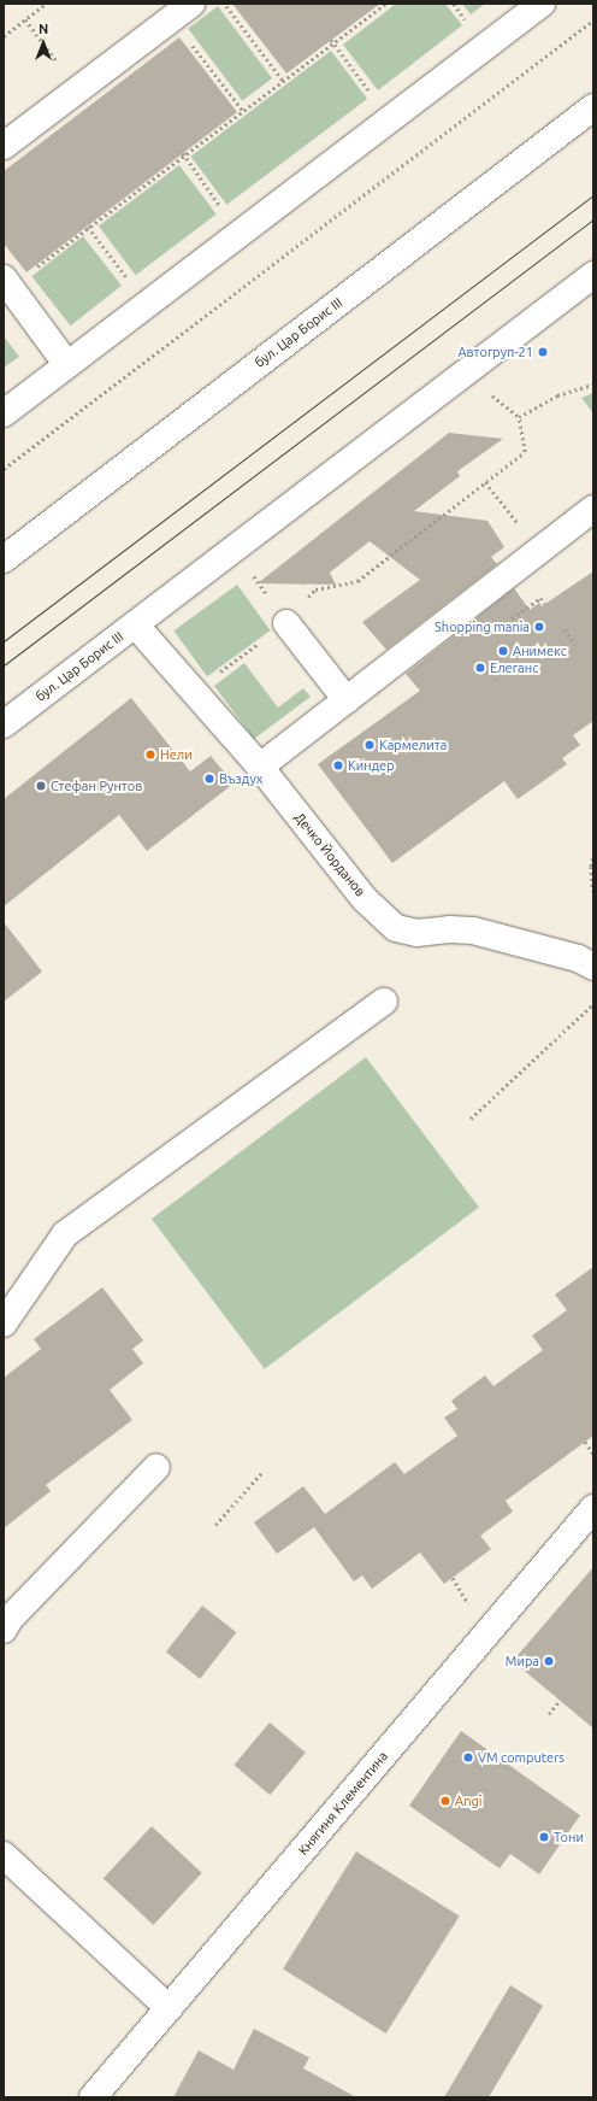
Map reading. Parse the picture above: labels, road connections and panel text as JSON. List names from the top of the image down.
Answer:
{
  "streets": {
    "street": ["бул. Цар Борис III", "Дечко Йорданов", "Княгиня Клементина"]
  },
  "crossings": [
    ["бул. Цар Борис III", "Дечко Йорданов"]
  ],
  "places": [
    "Автогруп-21",
    "Shopping mania",
    "Анимекс",
    "Елеганс",
    "Кармелита",
    "Нели",
    "Киндер",
    "Въздух",
    "Стефан Рунтов",
    "Мира",
    "VM computers",
    "Angi",
    "Тони"
  ],
  "north": "top"
}
